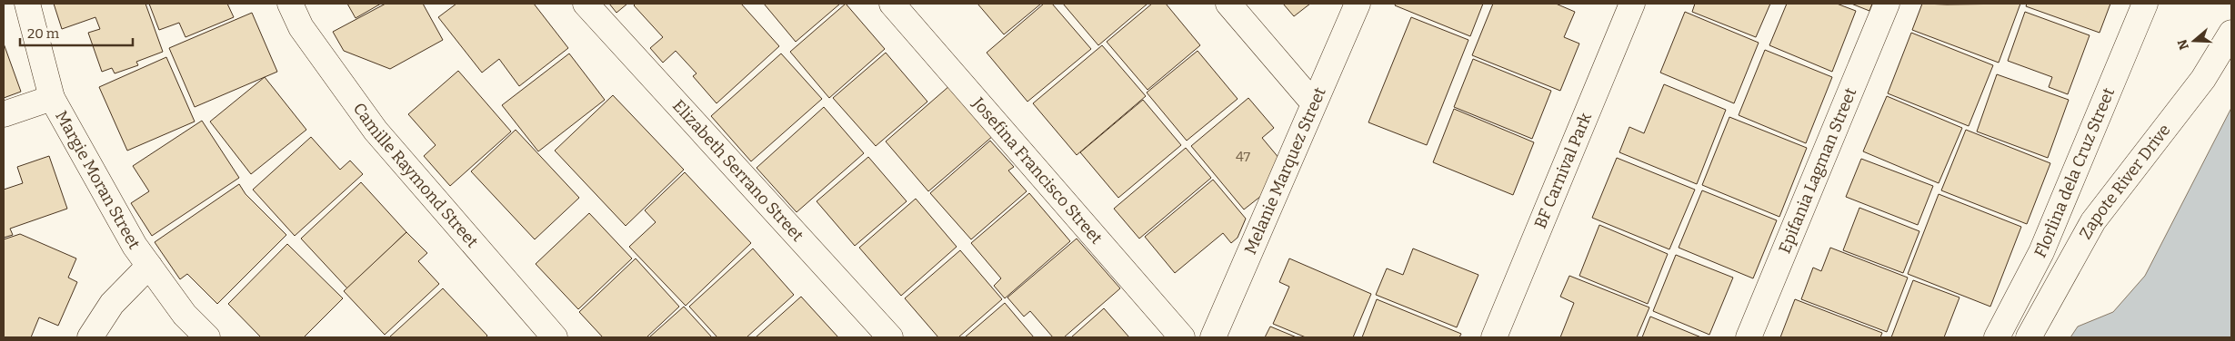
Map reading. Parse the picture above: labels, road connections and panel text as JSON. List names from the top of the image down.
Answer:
{
  "streets": {
    "street": [
      "Elizabeth Serrano Street",
      "Josefina Francisco Street",
      "Melanie Marquez Street",
      "BF Carnival Park",
      "Epifania Lagman Street",
      "Florlina dela Cruz Street",
      "Camille Raymond Street",
      "Margie Moran Street",
      "Zapote River Drive"
    ]
  },
  "house_numbers": ["47"],
  "scale_bar": "20 m",
  "north": "left"
}
